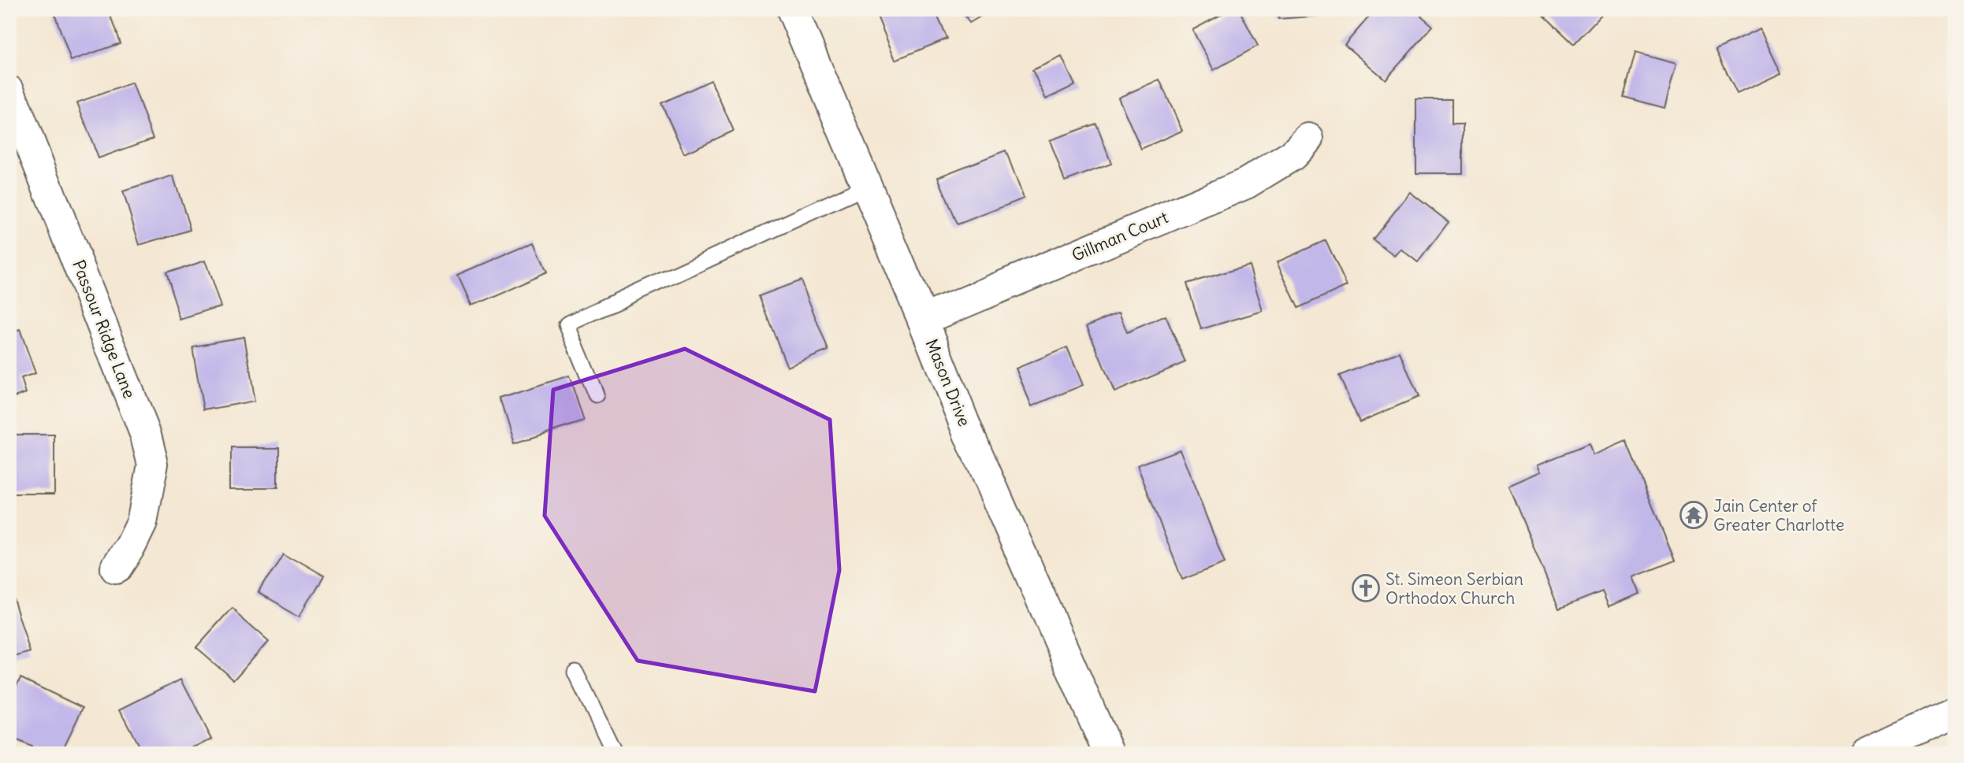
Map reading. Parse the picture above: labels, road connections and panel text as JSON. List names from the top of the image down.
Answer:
{
  "streets": {
    "street": ["Gillman Court", "Passour Ridge Lane", "Mason Drive"]
  },
  "crossings": [
    ["Gillman Court", "Mason Drive"]
  ],
  "places": {
    "temple": ["Jain Center of Greater Charlotte"],
    "church": ["St. Simeon Serbian Orthodox Church"]
  }
}
